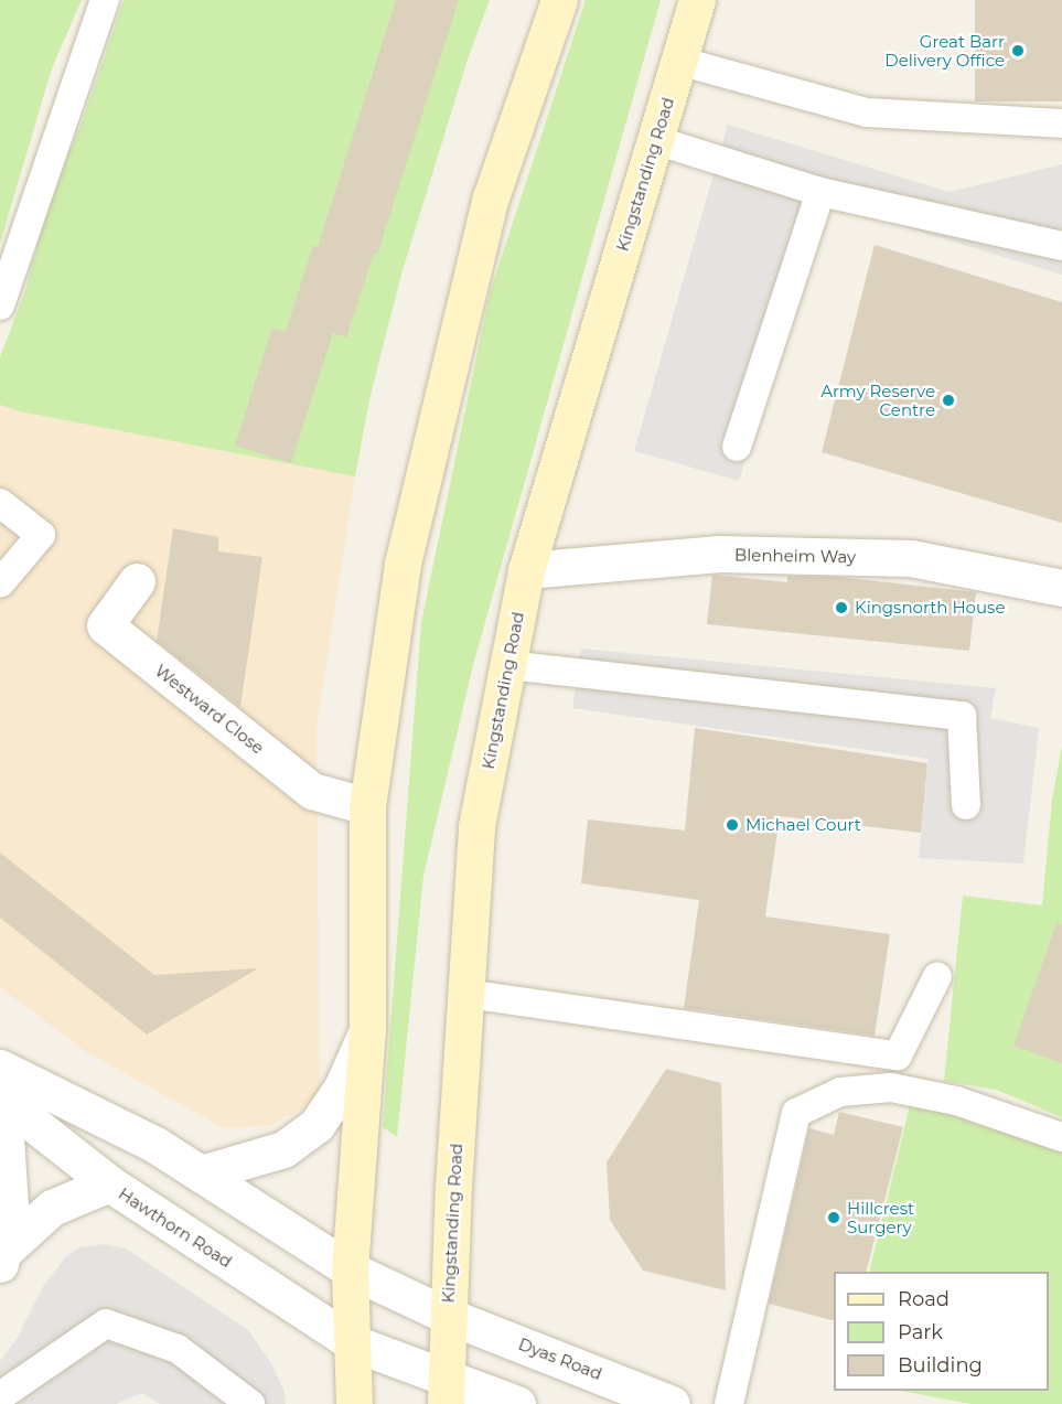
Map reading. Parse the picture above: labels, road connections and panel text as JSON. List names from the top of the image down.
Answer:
{
  "streets": {
    "main road": ["Kingstanding Road"],
    "street": [
      "Blenheim Way",
      "Westward Close",
      "Hawthorn Road",
      "Dyas Road"
    ]
  },
  "crossings": [
    ["Kingstanding Road", "Blenheim Way"],
    ["Kingstanding Road", "Hawthorn Road"],
    ["Kingstanding Road", "Dyas Road"]
  ],
  "places": [
    "Great Barr Delivery Office",
    "Army Reserve Centre",
    "Kingsnorth House",
    "Michael Court",
    "Hillcrest Surgery"
  ],
  "legend": ["Road", "Park", "Building"]
}
